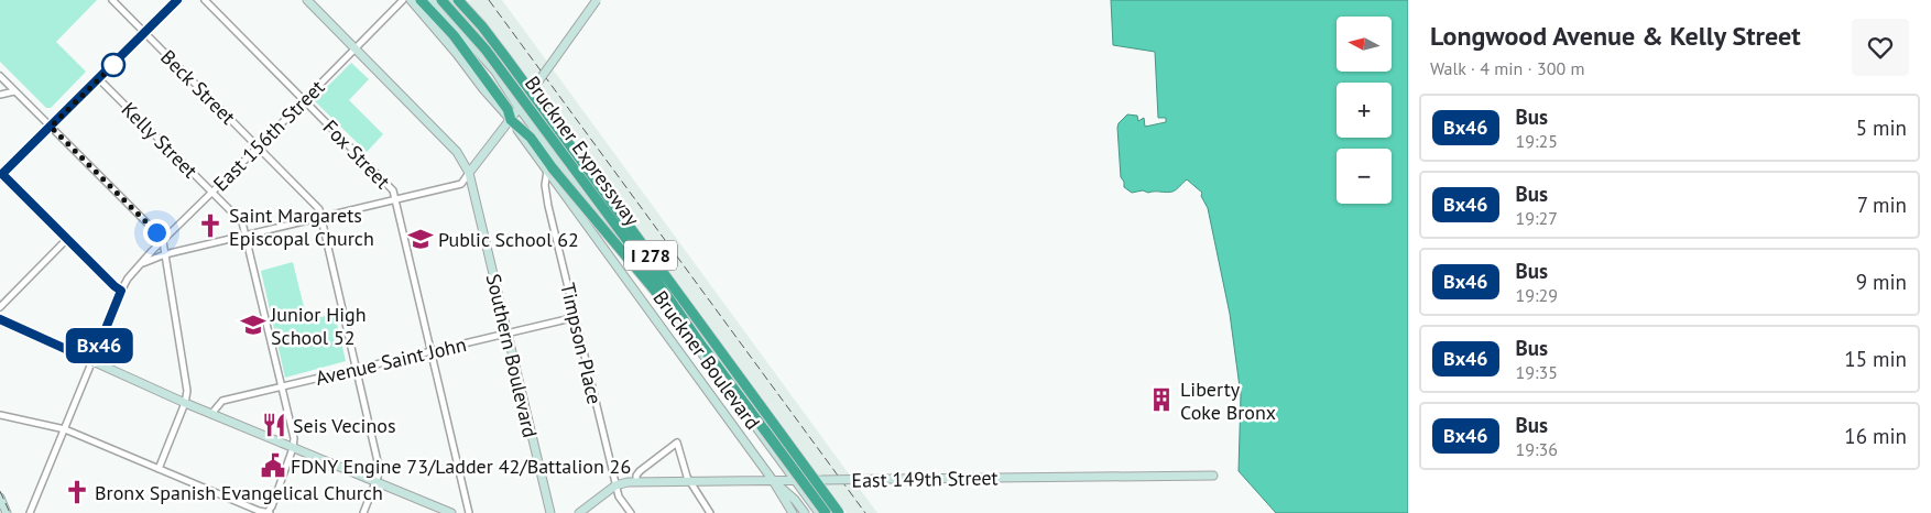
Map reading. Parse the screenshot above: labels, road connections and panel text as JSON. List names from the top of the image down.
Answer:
{
  "streets": {
    "highway": ["Bruckner Expressway", "I 278"],
    "main road": ["Southern Boulevard", "Bruckner Boulevard", "East 149th Street"],
    "street": [
      "Beck Street",
      "East 156th Street",
      "Kelly Street",
      "Fox Street",
      "Timpson Place",
      "Avenue Saint John"
    ]
  },
  "crossings": [
    ["Beck Street", "East 156th Street"],
    ["Beck Street", "Avenue Saint John"],
    ["East 156th Street", "Kelly Street"],
    ["East 156th Street", "Fox Street"],
    ["East 156th Street", "Southern Boulevard"],
    ["Kelly Street", "Avenue Saint John"],
    ["Fox Street", "Avenue Saint John"],
    ["Timpson Place", "Bruckner Boulevard"],
    ["Timpson Place", "Avenue Saint John"],
    ["Timpson Place", "East 149th Street"],
    ["Southern Boulevard", "Avenue Saint John"],
    ["Bruckner Boulevard", "East 149th Street"]
  ],
  "places": {
    "church": ["Saint Margarets Episcopal Church", "Bronx Spanish Evangelical Church"],
    "school or university": ["Public School 62", "Junior High School 52"],
    "building": ["Liberty Coke Bronx"],
    "restaurant": ["Seis Vecinos"],
    "public building": ["FDNY Engine 73/Ladder 42/Battalion 26"]
  },
  "lines": ["bus line Bx46"],
  "north": "left",
  "page": {
    "on_map": "Bx46",
    "heading": ["Longwood Avenue & Kelly Street", "Walk · 4 min · 300 m"],
    "map_buttons": ["+", "−"],
    "list": [
      {
        "mark": "Bx46",
        "name": "Bus",
        "note": "19:25",
        "value": "5 min"
      },
      {
        "mark": "Bx46",
        "name": "Bus",
        "note": "19:27",
        "value": "7 min"
      },
      {
        "mark": "Bx46",
        "name": "Bus",
        "note": "19:29",
        "value": "9 min"
      },
      {
        "mark": "Bx46",
        "name": "Bus",
        "note": "19:35",
        "value": "15 min"
      },
      {
        "mark": "Bx46",
        "name": "Bus",
        "note": "19:36",
        "value": "16 min"
      }
    ]
  }
}
